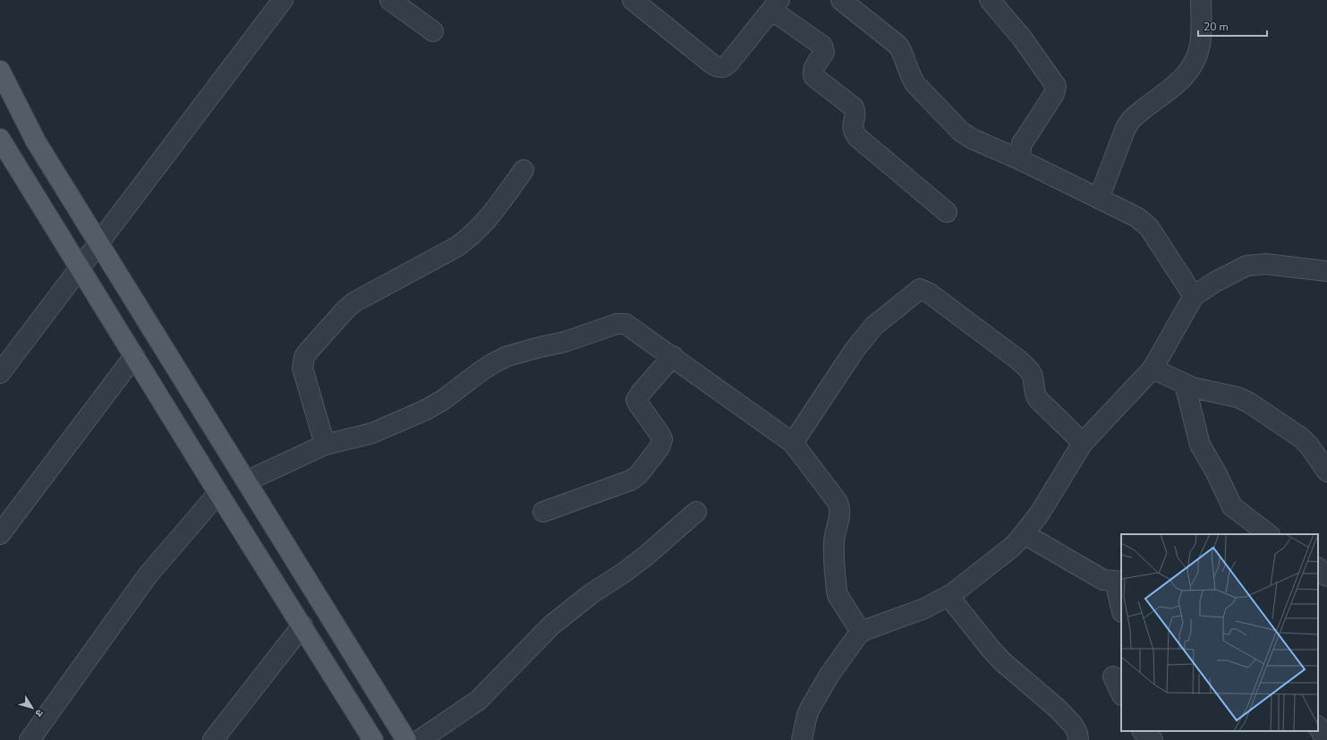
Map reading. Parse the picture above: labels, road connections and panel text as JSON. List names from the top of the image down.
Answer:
{
  "scale_bar": "20 m",
  "north": "bottom right"
}
